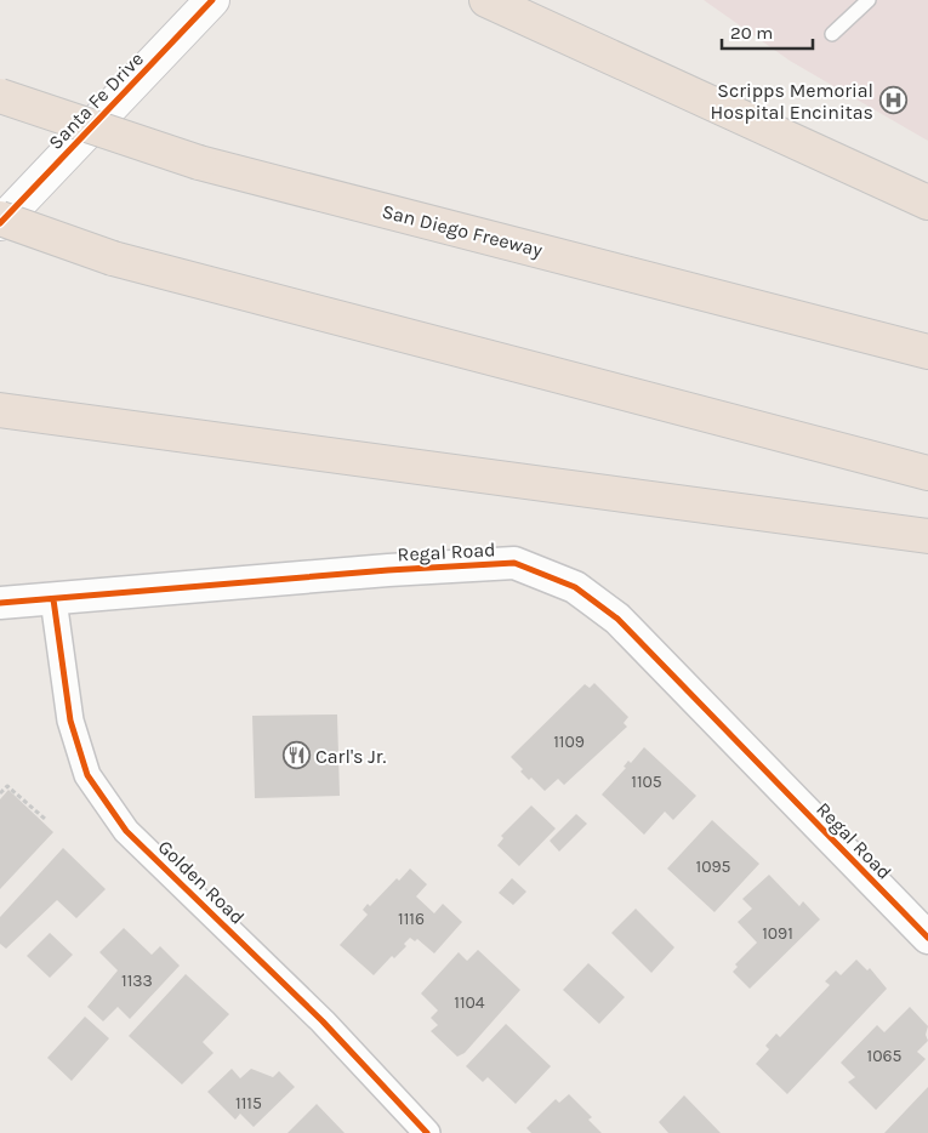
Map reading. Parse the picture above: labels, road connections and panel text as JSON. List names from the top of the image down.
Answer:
{
  "streets": {
    "highway": ["San Diego Freeway"],
    "main road": ["Santa Fe Drive"],
    "street": ["Regal Road", "Golden Road"]
  },
  "crossings": [
    ["Regal Road", "Golden Road"]
  ],
  "places": {
    "hospital": ["Scripps Memorial Hospital Encinitas"],
    "restaurant": ["Carl's Jr."]
  },
  "house_numbers": [
    "1109",
    "1105",
    "1095",
    "1116",
    "1091",
    "1133",
    "1104",
    "1065",
    "1115"
  ],
  "scale_bar": "20 m"
}
